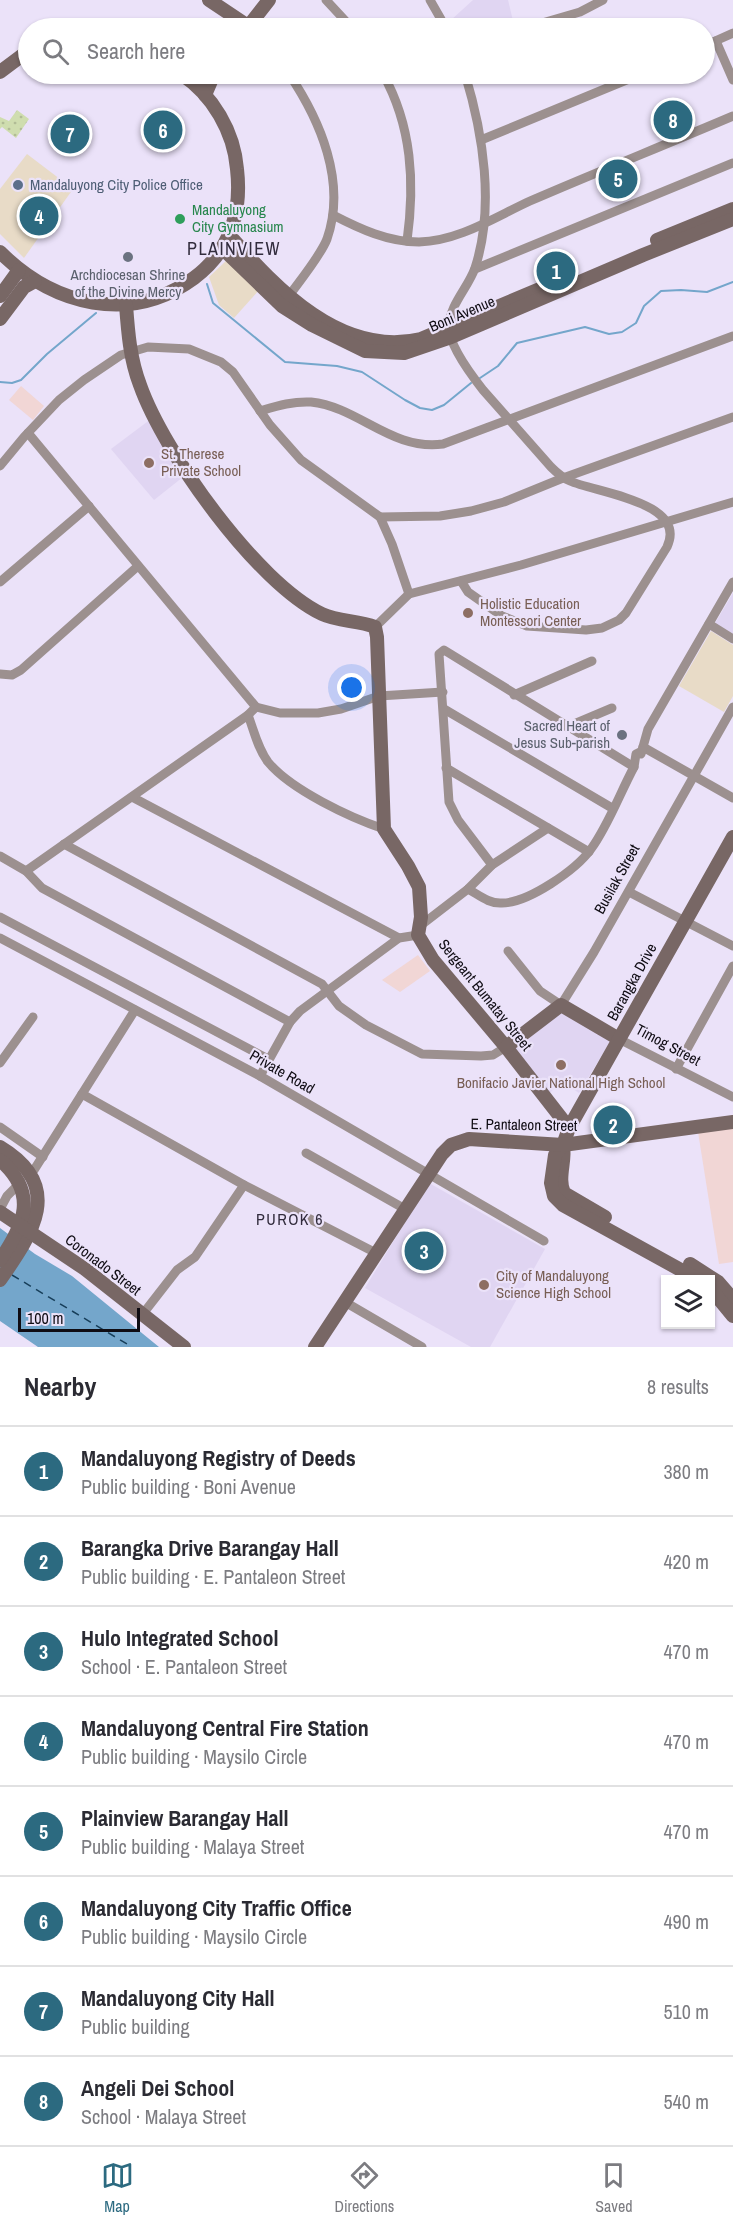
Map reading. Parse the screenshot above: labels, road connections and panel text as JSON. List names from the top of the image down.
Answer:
{
  "streets": {
    "main road": [
      "Boni Avenue",
      "Busilak Street",
      "Barangka Drive",
      "Sergeant Bumatay Street",
      "Timog Street",
      "E. Pantaleon Street",
      "Coronado Street"
    ],
    "street": ["Private Road"]
  },
  "crossings": [
    ["Busilak Street", "Sergeant Bumatay Street"],
    ["Busilak Street", "Timog Street"],
    ["Barangka Drive", "Sergeant Bumatay Street"],
    ["Barangka Drive", "Timog Street"],
    ["Barangka Drive", "E. Pantaleon Street"],
    ["Private Road", "E. Pantaleon Street"]
  ],
  "districts": ["PLAINVIEW", "PUROK 6"],
  "places": [
    "Mandaluyong City Police Office",
    "Mandaluyong City Gymnasium",
    "Archdiocesan Shrine of the Divine Mercy",
    "St. Therese Private School",
    "Holistic Education Montessori Center",
    "Sacred Heart of Jesus Sub-parish",
    "Bonifacio Javier National High School",
    "City of Mandaluyong Science High School"
  ],
  "scale_bar": "100 m",
  "page": {
    "search": "Search here",
    "pins": [
      "8",
      "6",
      "7",
      "5",
      "4",
      "1",
      "2",
      "3"
    ],
    "scale": "100 m",
    "heading": ["Nearby", "8 results"],
    "list": [
      {
        "mark": "1",
        "name": "Mandaluyong Registry of Deeds",
        "note": "Public building · Boni Avenue",
        "value": "380 m"
      },
      {
        "mark": "2",
        "name": "Barangka Drive Barangay Hall",
        "note": "Public building · E. Pantaleon Street",
        "value": "420 m"
      },
      {
        "mark": "3",
        "name": "Hulo Integrated School",
        "note": "School · E. Pantaleon Street",
        "value": "470 m"
      },
      {
        "mark": "4",
        "name": "Mandaluyong Central Fire Station",
        "note": "Public building · Maysilo Circle",
        "value": "470 m"
      },
      {
        "mark": "5",
        "name": "Plainview Barangay Hall",
        "note": "Public building · Malaya Street",
        "value": "470 m"
      },
      {
        "mark": "6",
        "name": "Mandaluyong City Traffic Office",
        "note": "Public building · Maysilo Circle",
        "value": "490 m"
      },
      {
        "mark": "7",
        "name": "Mandaluyong City Hall",
        "note": "Public building",
        "value": "510 m"
      },
      {
        "mark": "8",
        "name": "Angeli Dei School",
        "note": "School · Malaya Street",
        "value": "540 m"
      }
    ],
    "nav": ["Map", "Directions", "Saved"]
  }
}
